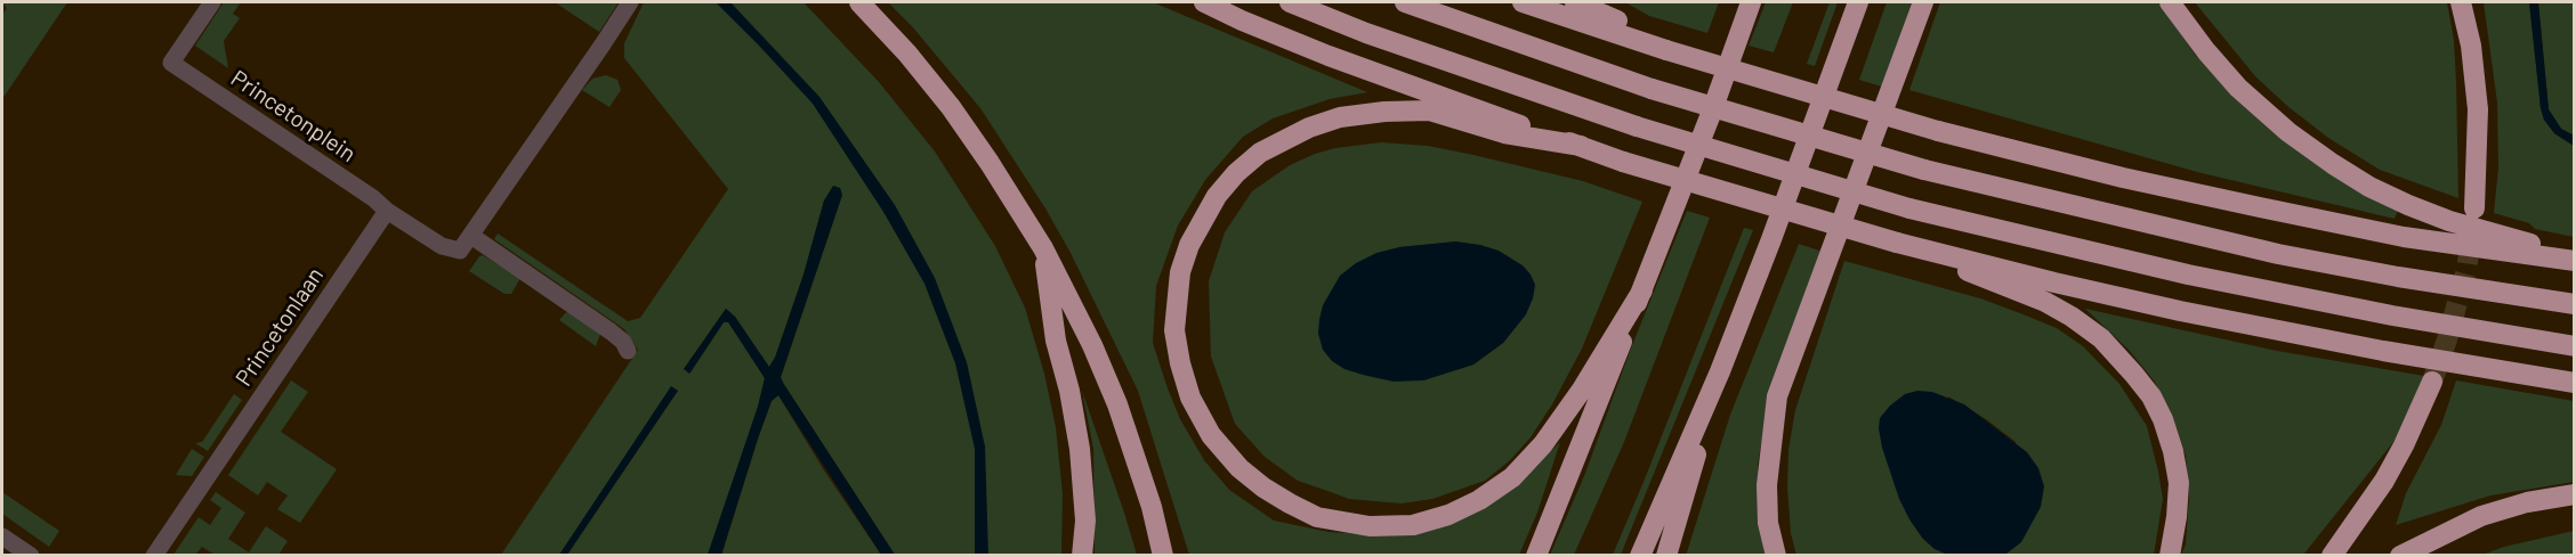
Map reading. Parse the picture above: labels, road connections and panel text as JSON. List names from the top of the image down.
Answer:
{
  "streets": {
    "street": ["Princetonplein", "Princetonlaan"]
  },
  "crossings": [
    ["Princetonplein", "Princetonlaan"]
  ]
}
